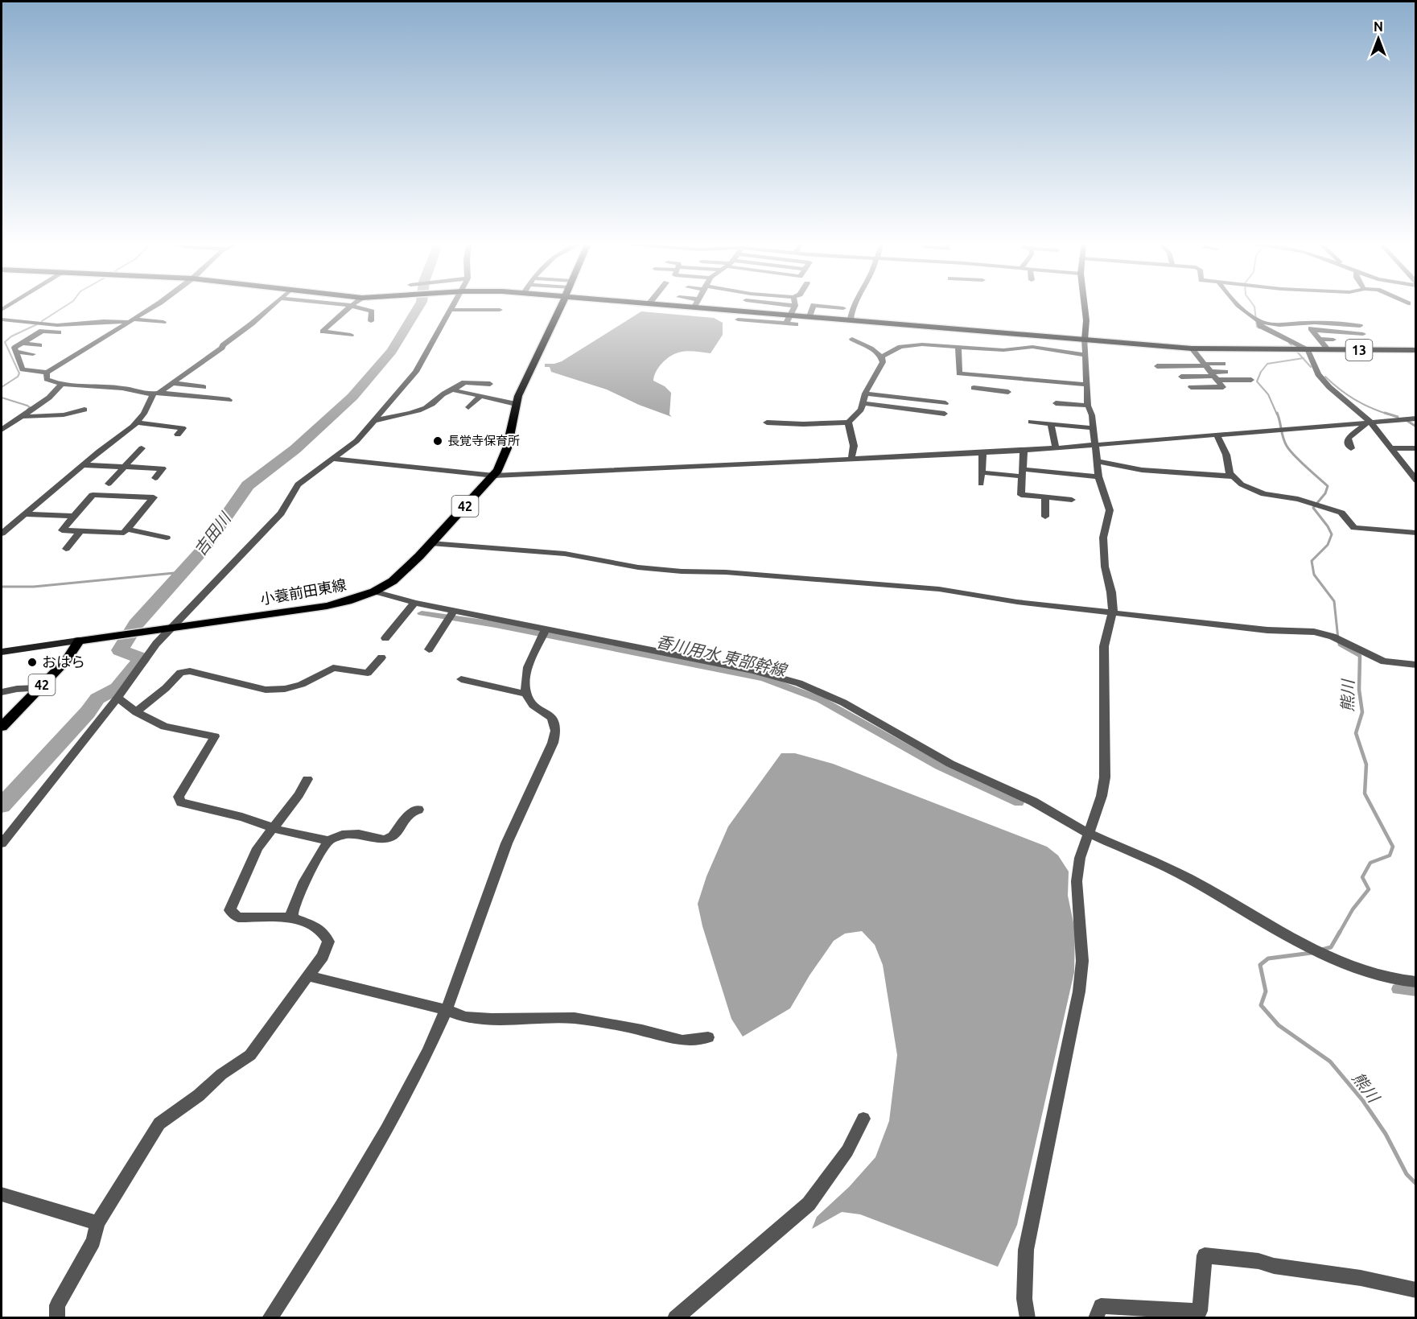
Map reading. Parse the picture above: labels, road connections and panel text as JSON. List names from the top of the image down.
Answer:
{
  "streets": {
    "main road": ["13", "42", "小蓑前田東線"]
  },
  "crossings": [
    ["42", "小蓑前田東線"]
  ],
  "water": ["吉田川", "香川用水 東部幹線", "熊川"],
  "places": ["長覚寺保育所", "おはら"],
  "north": "top"
}
